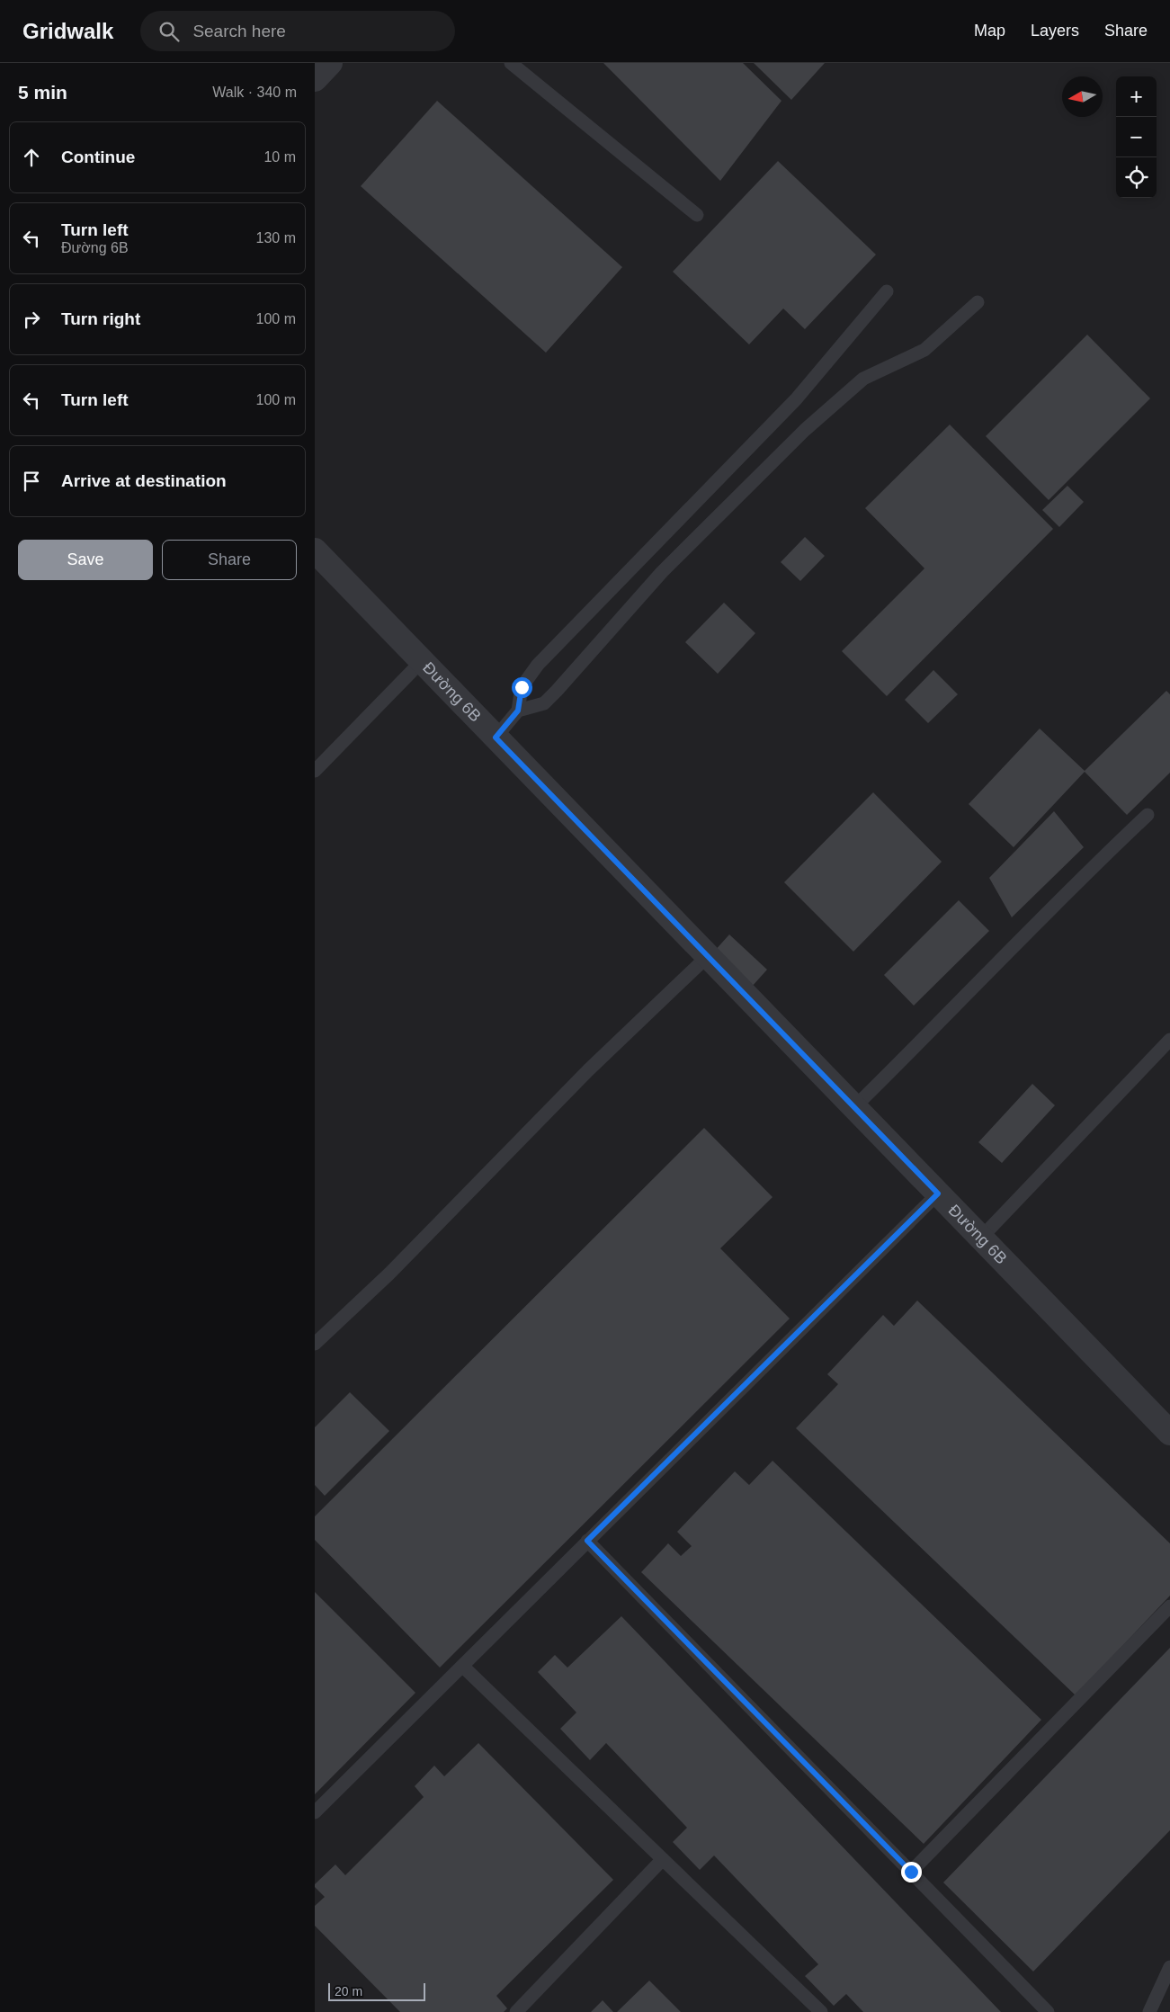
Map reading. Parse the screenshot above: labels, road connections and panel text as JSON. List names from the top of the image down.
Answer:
{
  "streets": {
    "street": ["Đường 6B"]
  },
  "scale_bar": "20 m",
  "north": "left",
  "page": {
    "header": "Gridwalk",
    "search": "Search here",
    "nav": ["Map", "Layers", "Share"],
    "heading": ["5 min", "Walk · 340 m"],
    "map_buttons": ["+", "−"],
    "list": [
      ["Continue", "10 m"],
      ["Turn left", "Đường 6B", "130 m"],
      ["Turn right", "100 m"],
      ["Turn left", "100 m"],
      "Arrive at destination"
    ],
    "buttons": ["Save", "Share"],
    "scale": "20 m"
  }
}
